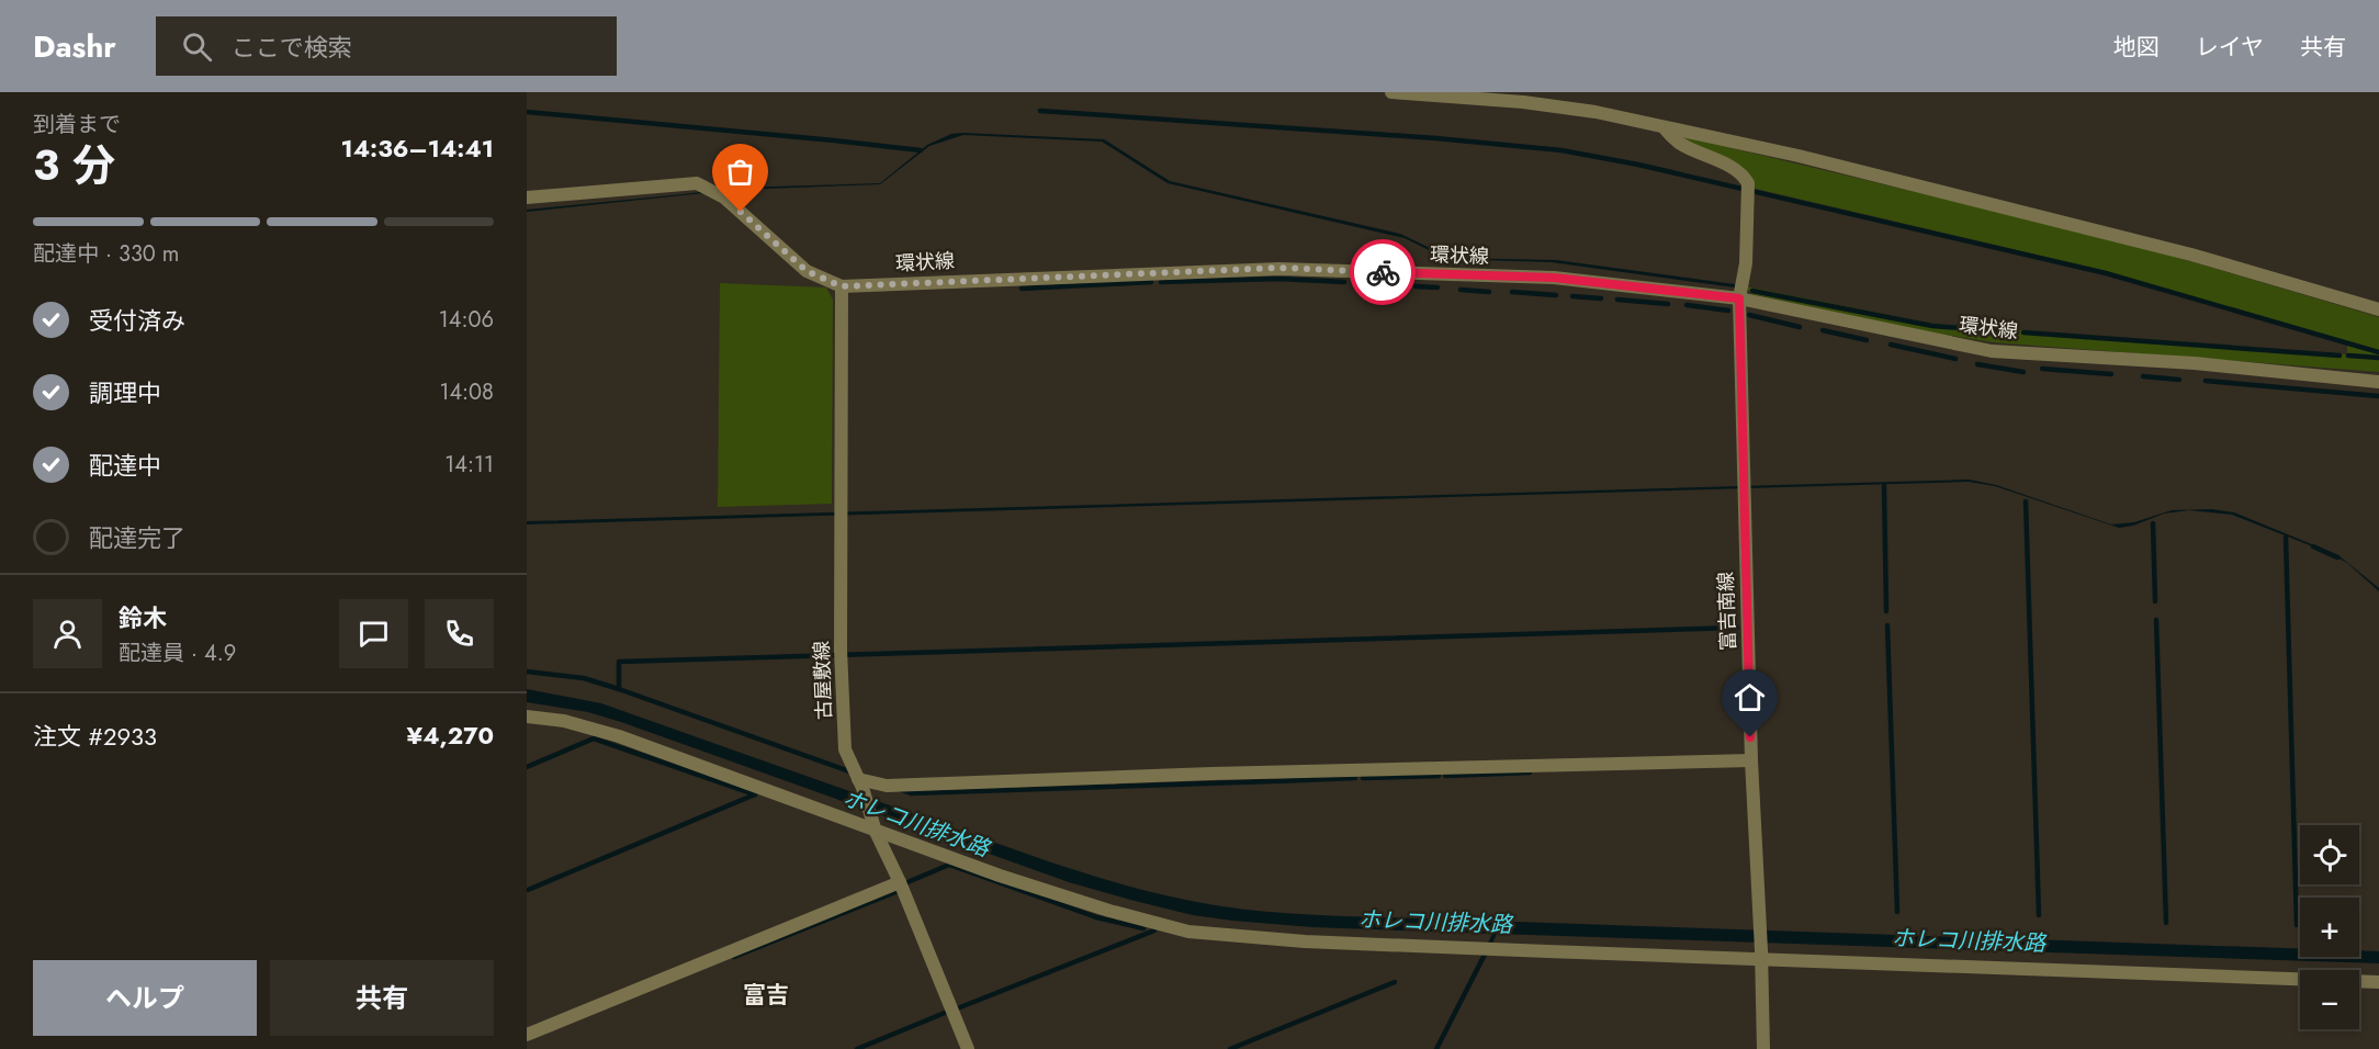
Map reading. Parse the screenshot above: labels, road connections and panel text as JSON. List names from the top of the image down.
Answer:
{
  "streets": {
    "street": ["環状線", "富吉南線", "古屋敷線"]
  },
  "crossings": [
    ["環状線", "富吉南線"],
    ["環状線", "古屋敷線"]
  ],
  "districts": ["富吉"],
  "water": ["ホレコ川排水路"],
  "page": {
    "header": "Dashr",
    "search": "ここで検索",
    "nav": ["地図", "レイヤ", "共有"],
    "heading": ["3 分", "到着まで", "14:36–14:41"],
    "panel": [
      "鈴木",
      "配達員 · 4.9",
      "注文 #2933",
      "¥4,270"
    ],
    "bar": "配達中 · 330 m",
    "list": [
      ["受付済み", "14:06"],
      ["調理中", "14:08"],
      ["配達中", "14:11"],
      "配達完了"
    ],
    "map_buttons": ["+", "−"],
    "buttons": ["ヘルプ", "共有"]
  }
}
